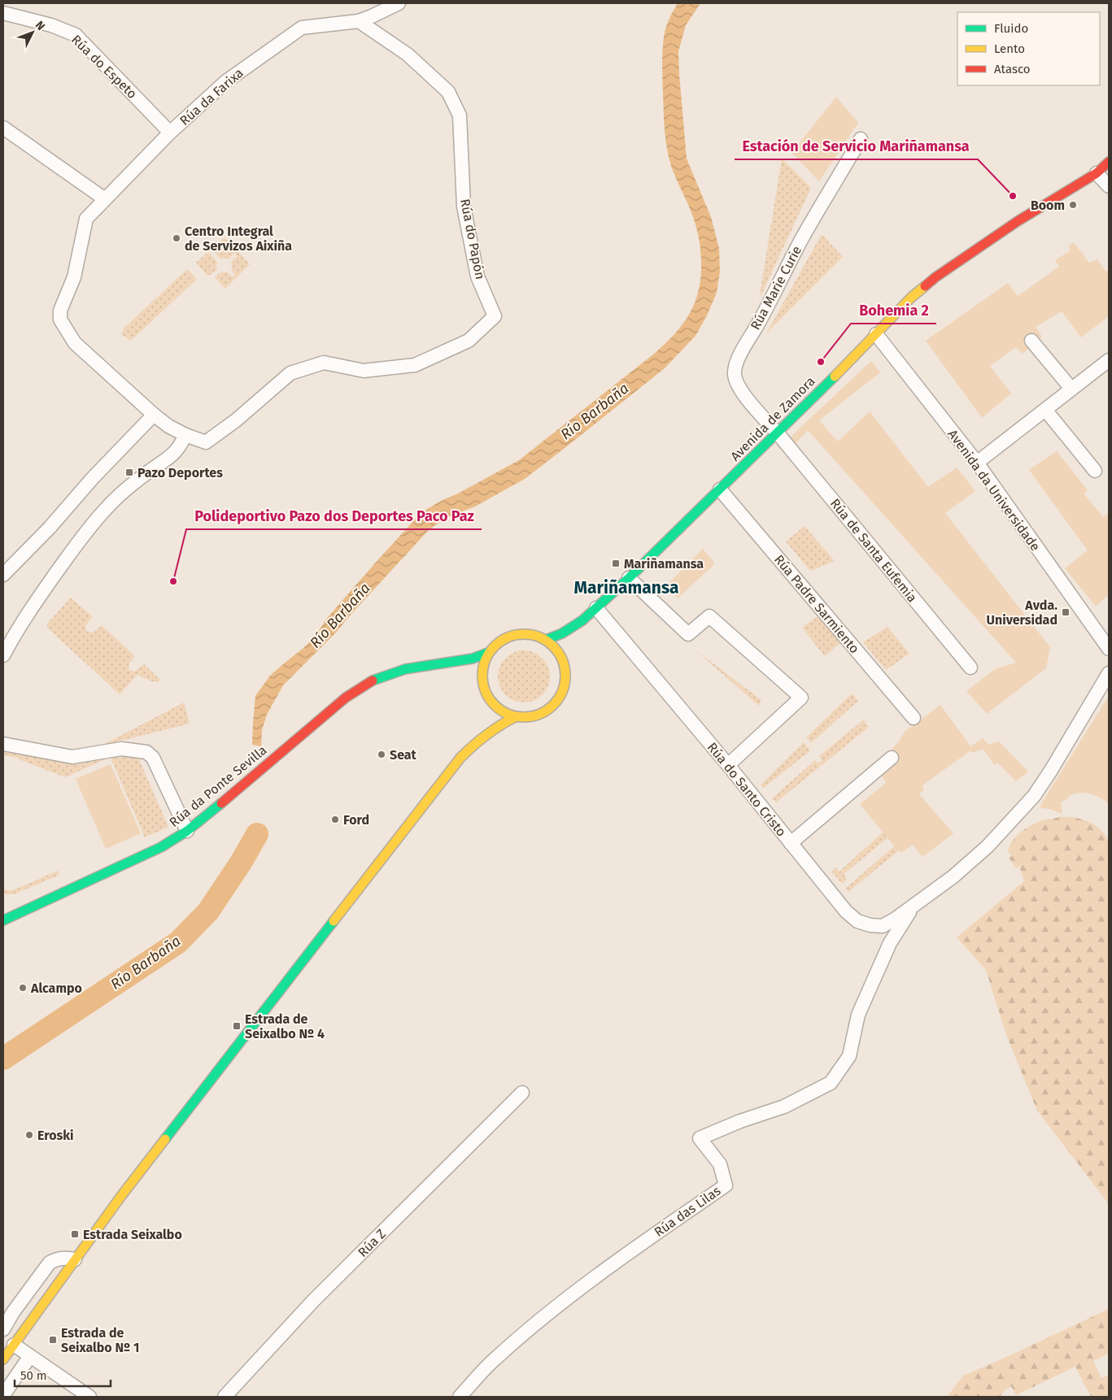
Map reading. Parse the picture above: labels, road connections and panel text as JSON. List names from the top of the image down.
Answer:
{
  "streets": {
    "street": [
      "Rúa do Espeto",
      "Rúa da Farixa",
      "Rúa do Papón",
      "Rúa Marie Curie",
      "Avenida de Zamora",
      "Avenida da Universidade",
      "Rúa de Santa Eufemia",
      "Rúa Padre Sarmiento",
      "Rúa da Ponte Sevilla",
      "Rúa do Santo Cristo",
      "Rúa das Lilas",
      "Rúa Z"
    ]
  },
  "crossings": [
    ["Rúa do Espeto", "Rúa da Farixa"],
    ["Rúa da Farixa", "Rúa do Papón"],
    ["Rúa Marie Curie", "Avenida de Zamora"],
    ["Rúa Marie Curie", "Rúa de Santa Eufemia"],
    ["Avenida de Zamora", "Avenida da Universidade"],
    ["Avenida de Zamora", "Rúa de Santa Eufemia"],
    ["Avenida de Zamora", "Rúa Padre Sarmiento"],
    ["Avenida de Zamora", "Rúa da Ponte Sevilla"],
    ["Avenida de Zamora", "Rúa do Santo Cristo"],
    ["Rúa do Santo Cristo", "Rúa das Lilas"]
  ],
  "districts": ["Mariñamansa"],
  "water": ["Río Barbaña"],
  "places": {
    "other": [
      "Estación de Servicio Mariñamansa",
      "Boom",
      "Centro Integral de Servizos Aixiña",
      "Bohemia 2",
      "Polideportivo Pazo dos Deportes Paco Paz",
      "Seat",
      "Ford",
      "Alcampo",
      "Eroski"
    ],
    "transit": [
      "Pazo Deportes",
      "Mariñamansa",
      "Avda. Universidad",
      "Estrada de Seixalbo Nº 4",
      "Estrada Seixalbo",
      "Estrada de Seixalbo Nº 1"
    ]
  },
  "legend": ["Fluido", "Lento", "Atasco"],
  "scale_bar": "50 m",
  "north": "top right"
}
